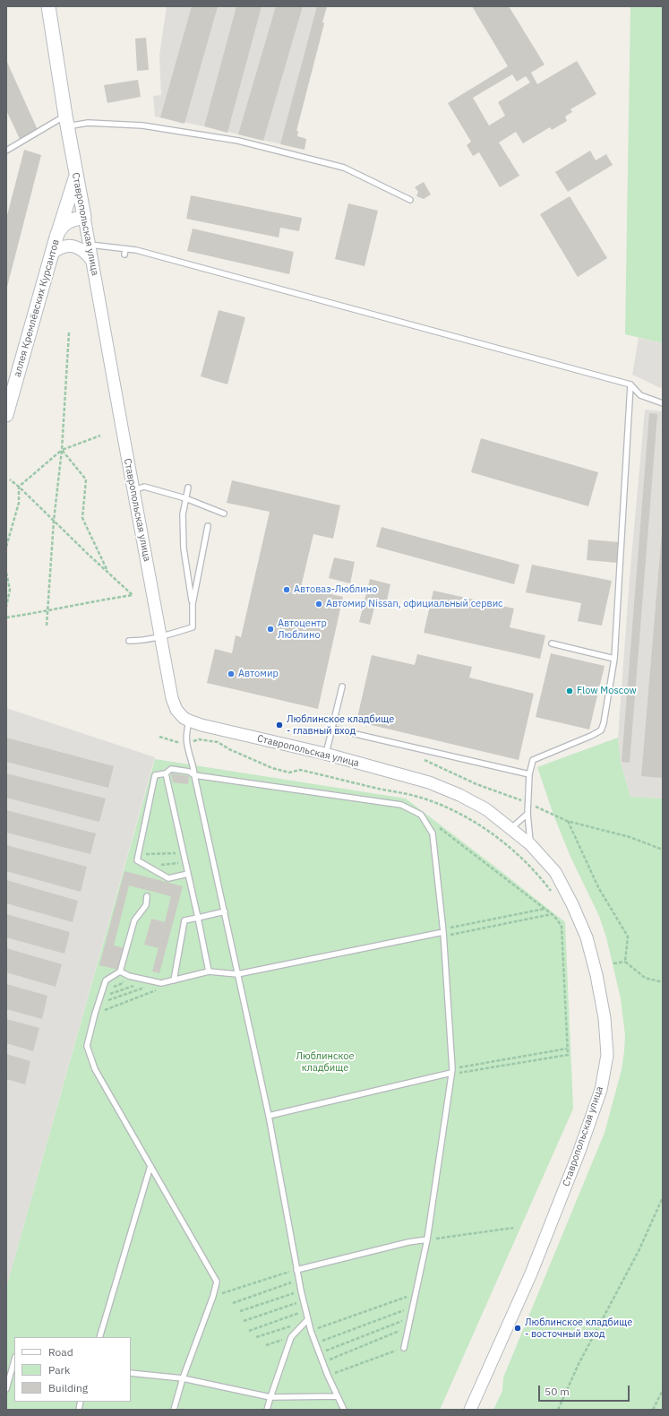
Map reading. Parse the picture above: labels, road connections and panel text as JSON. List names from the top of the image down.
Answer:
{
  "streets": {
    "main road": ["Ставропольская улица", "аллея Кремлёвских Курсантов"]
  },
  "crossings": [
    ["Ставропольская улица", "аллея Кремлёвских Курсантов"]
  ],
  "parks": ["Люблинское кладбище"],
  "places": [
    "Автоваз-Люблино",
    "Автомир Nissan, официальный сервис",
    "Автоцентр Люблино",
    "Автомир",
    "Flow Moscow",
    "Люблинское кладбище - главный вход",
    "Люблинское кладбище - восточный вход"
  ],
  "legend": ["Road", "Park", "Building"],
  "scale_bar": "50 m"
}
